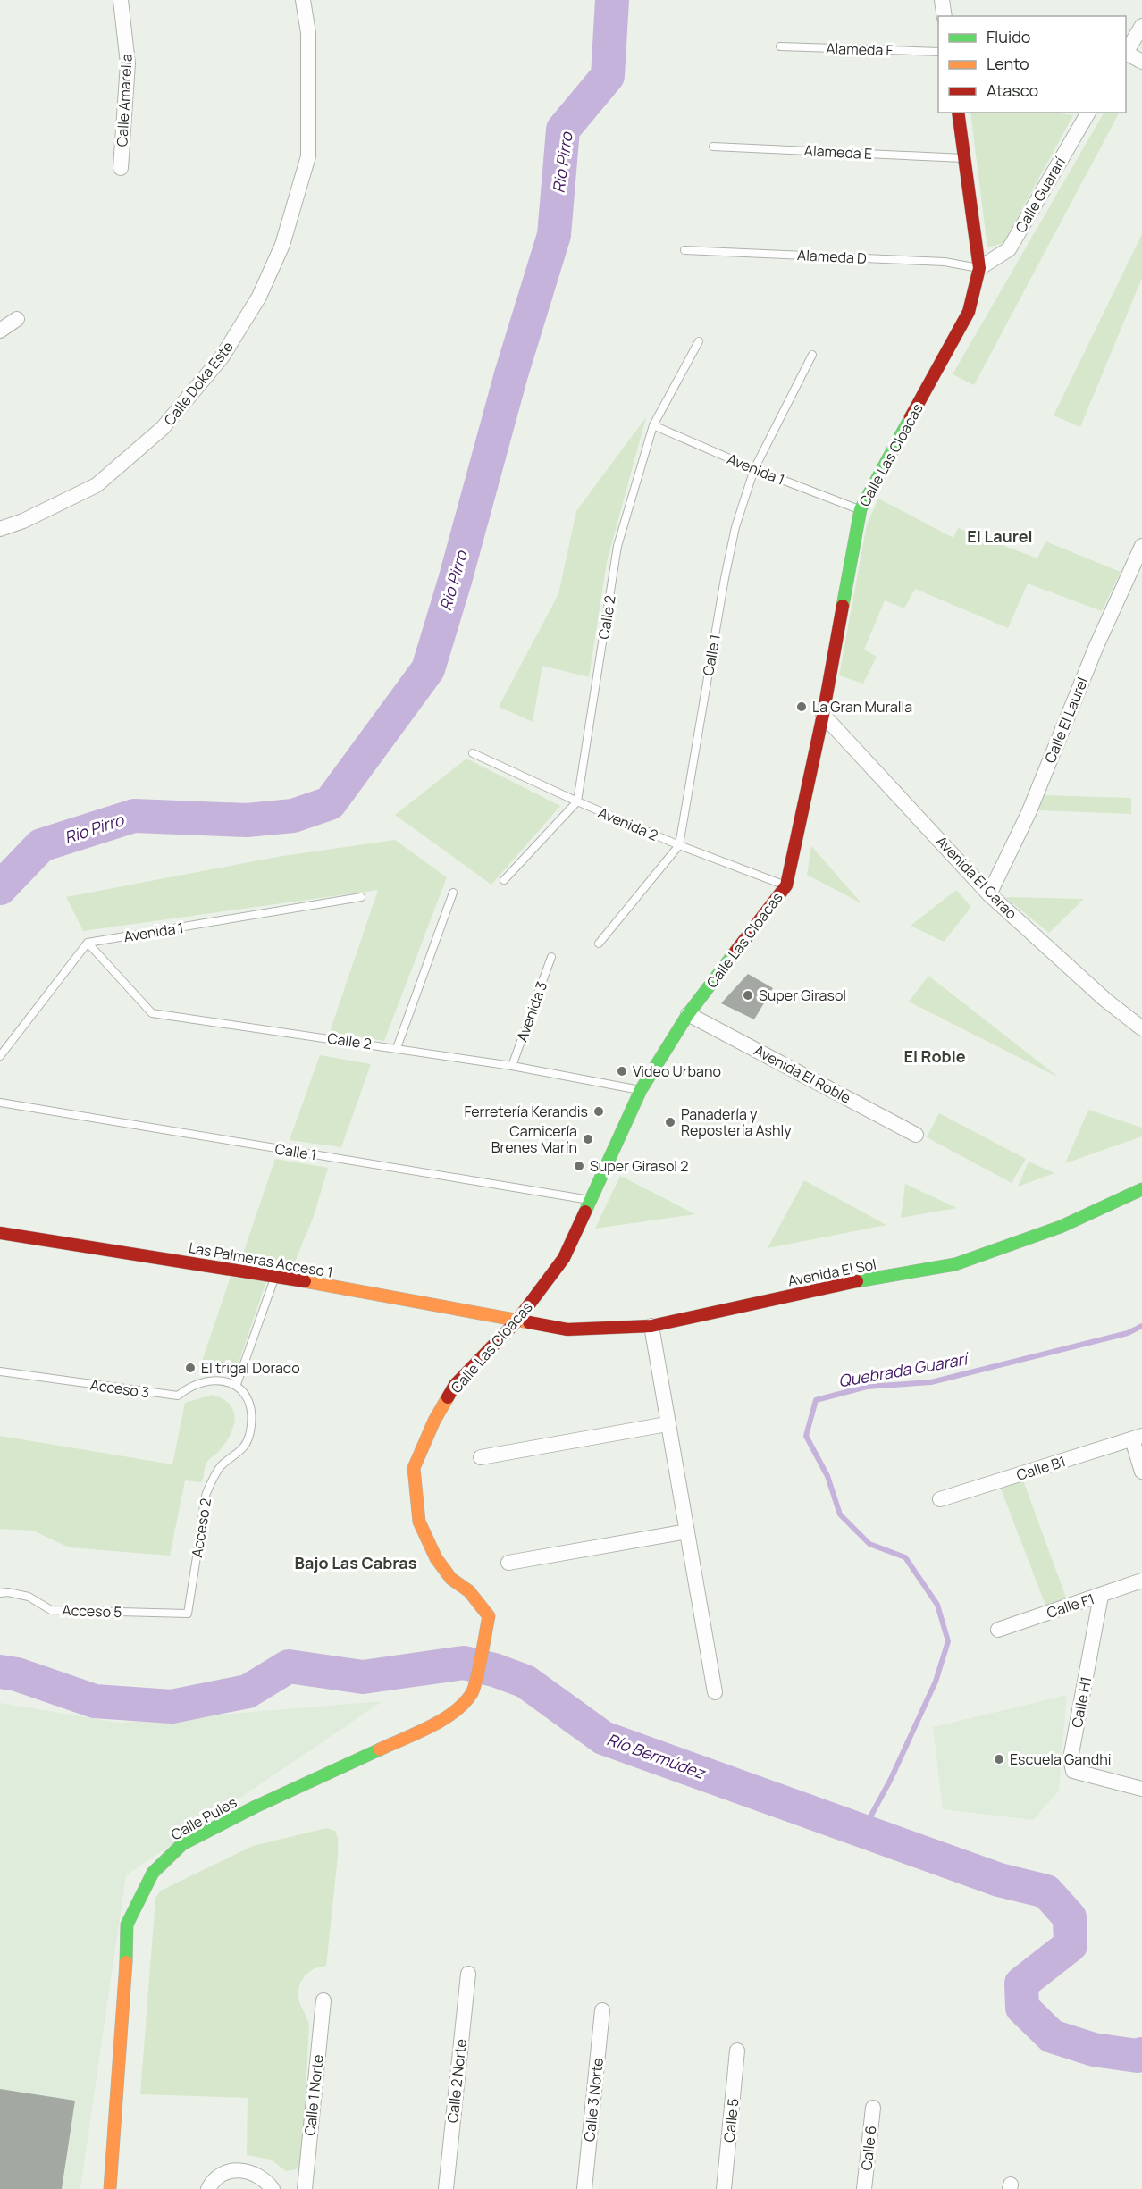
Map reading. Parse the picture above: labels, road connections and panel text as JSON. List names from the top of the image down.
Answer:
{
  "streets": {
    "street": [
      "Calle Amarella",
      "Calle Guararí",
      "Calle Doka Este",
      "Calle Las Cloacas",
      "Calle El Laurel",
      "Avenida El Carao",
      "Avenida El Roble",
      "Las Palmeras Acceso 1",
      "Avenida El Sol",
      "Calle B1",
      "Calle F1",
      "Calle H1",
      "Calle Pules",
      "Calle 2 Norte",
      "Calle 1 Norte",
      "Calle 3 Norte",
      "Calle 5",
      "Calle 6"
    ],
    "lane": [
      "Alameda F",
      "Alameda E",
      "Alameda D",
      "Avenida 1",
      "Calle 2",
      "Calle 1",
      "Avenida 2",
      "Avenida 3",
      "Acceso 3",
      "Acceso 2",
      "Acceso 5"
    ]
  },
  "crossings": [
    ["Alameda E", "Calle Las Cloacas"],
    ["Calle Guararí", "Alameda D"],
    ["Calle Guararí", "Calle Las Cloacas"],
    ["Alameda D", "Calle Las Cloacas"],
    ["Calle Las Cloacas", "Avenida 1"],
    ["Calle Las Cloacas", "Calle 2"],
    ["Calle Las Cloacas", "Calle 1"],
    ["Calle Las Cloacas", "Avenida 2"],
    ["Calle Las Cloacas", "Avenida El Carao"],
    ["Calle Las Cloacas", "Avenida El Roble"],
    ["Calle Las Cloacas", "Las Palmeras Acceso 1"],
    ["Calle Las Cloacas", "Avenida El Sol"],
    ["Calle Las Cloacas", "Calle Pules"],
    ["Avenida 1", "Calle 2"],
    ["Avenida 1", "Calle 1"],
    ["Calle 2", "Avenida 2"],
    ["Calle 2", "Avenida 3"],
    ["Calle 1", "Avenida 2"],
    ["Calle El Laurel", "Avenida El Carao"],
    ["Las Palmeras Acceso 1", "Avenida El Sol"],
    ["Acceso 3", "Acceso 2"],
    ["Acceso 2", "Acceso 5"],
    ["Calle F1", "Calle H1"]
  ],
  "districts": ["El Laurel", "El Roble", "Bajo Las Cabras"],
  "water": ["Rio Pirro", "Quebrada Guararí", "Río Bermúdez"],
  "places": [
    "La Gran Muralla",
    "Super Girasol",
    "Video Urbano",
    "Ferretería Kerandis",
    "Panadería y Repostería Ashly",
    "Carnicería Brenes Marín",
    "Super Girasol 2",
    "El trigal Dorado",
    "Escuela Gandhi"
  ],
  "legend": ["Fluido", "Lento", "Atasco"]
}
